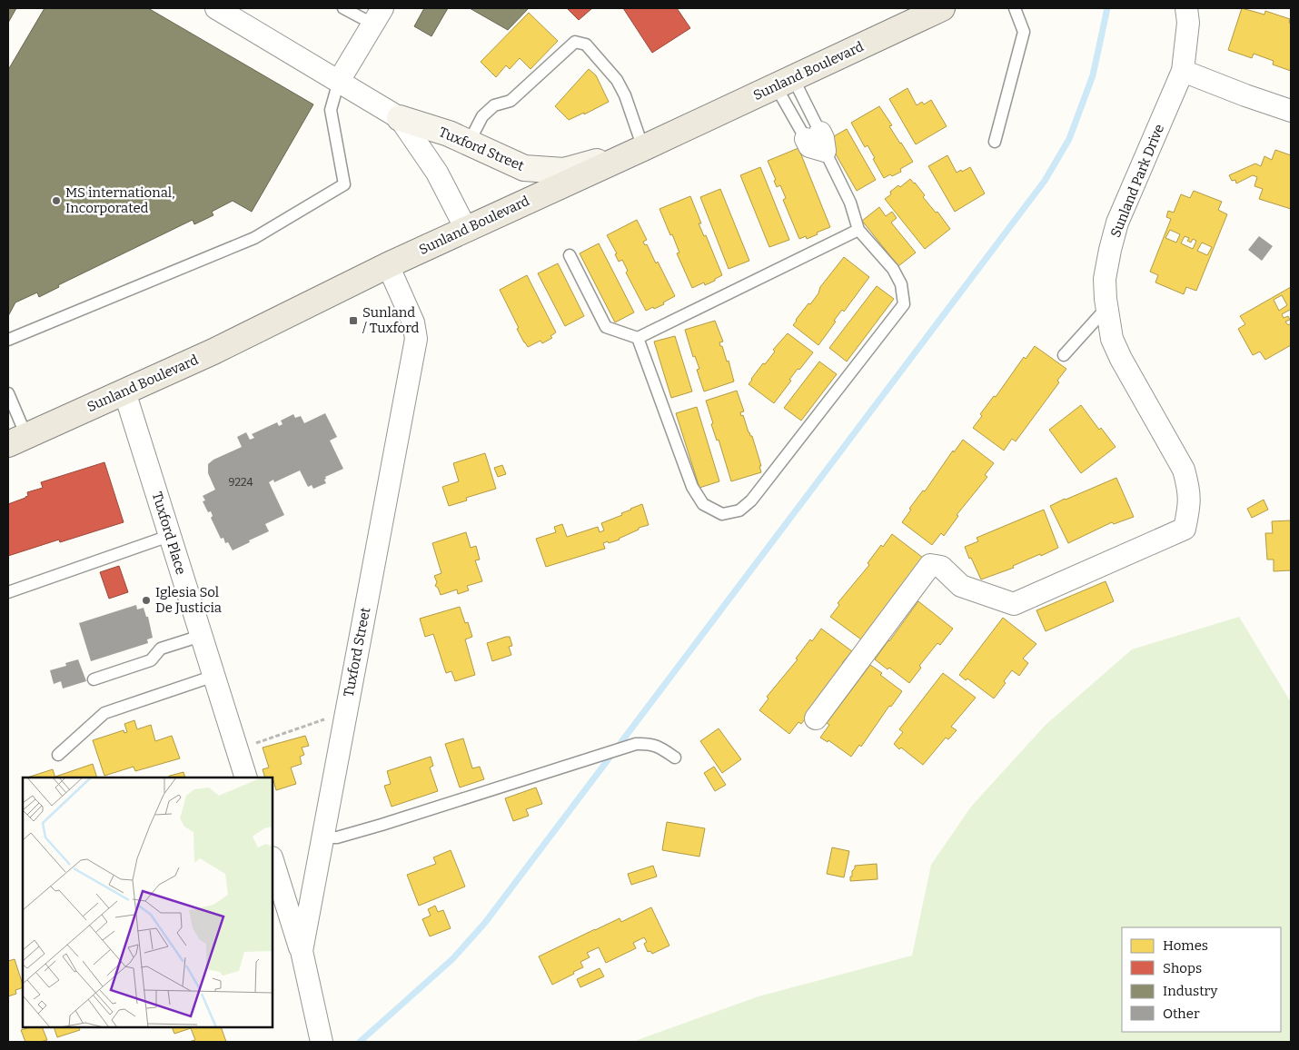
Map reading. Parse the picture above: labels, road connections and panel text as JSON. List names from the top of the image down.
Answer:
{
  "streets": {
    "main road": ["Sunland Boulevard"],
    "street": ["Tuxford Street", "Sunland Park Drive", "Tuxford Place"]
  },
  "crossings": [
    ["Sunland Boulevard", "Tuxford Street"],
    ["Sunland Boulevard", "Tuxford Place"]
  ],
  "places": {
    "other": ["MS international, Incorporated", "Iglesia Sol De Justicia"],
    "transit": ["Sunland / Tuxford"]
  },
  "house_numbers": ["9224"],
  "legend": [
    "Homes",
    "Shops",
    "Industry",
    "Other"
  ]
}
